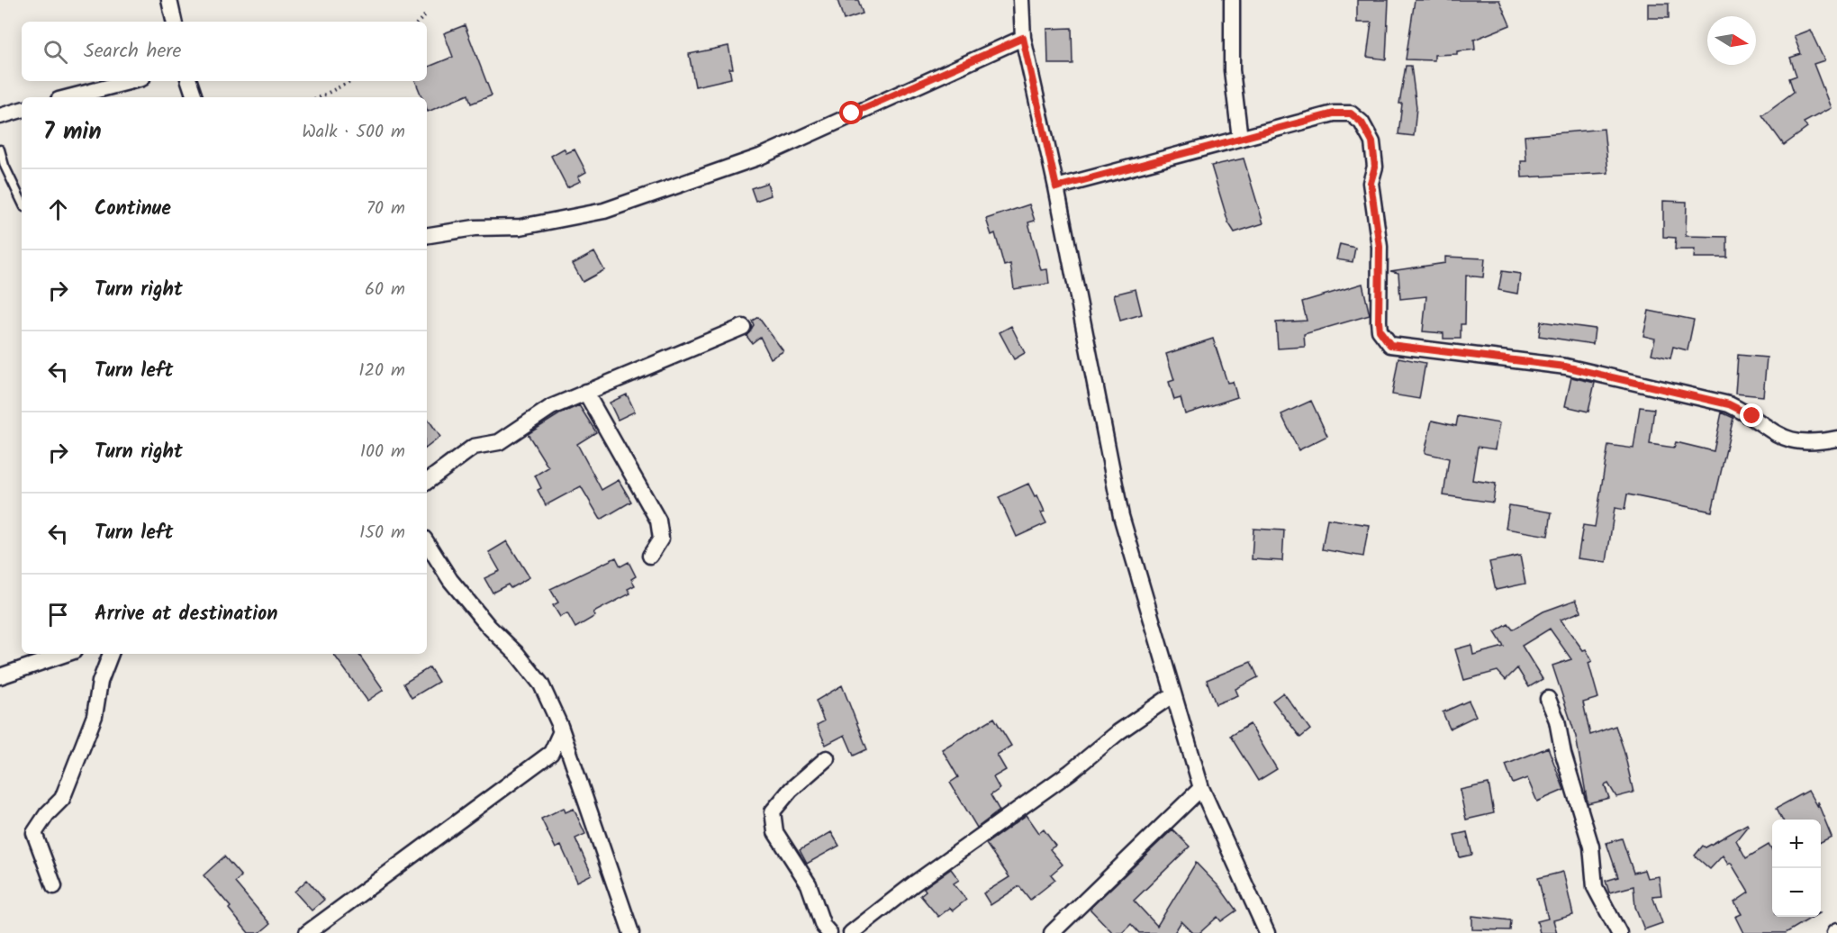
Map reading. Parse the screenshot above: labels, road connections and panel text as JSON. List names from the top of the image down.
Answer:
{
  "north": "right",
  "page": {
    "search": "Search here",
    "heading": ["7 min", "Walk · 500 m"],
    "list": [
      ["Continue", "70 m"],
      ["Turn right", "60 m"],
      ["Turn left", "120 m"],
      ["Turn right", "100 m"],
      ["Turn left", "150 m"],
      "Arrive at destination"
    ],
    "map_buttons": ["+", "−"]
  }
}
